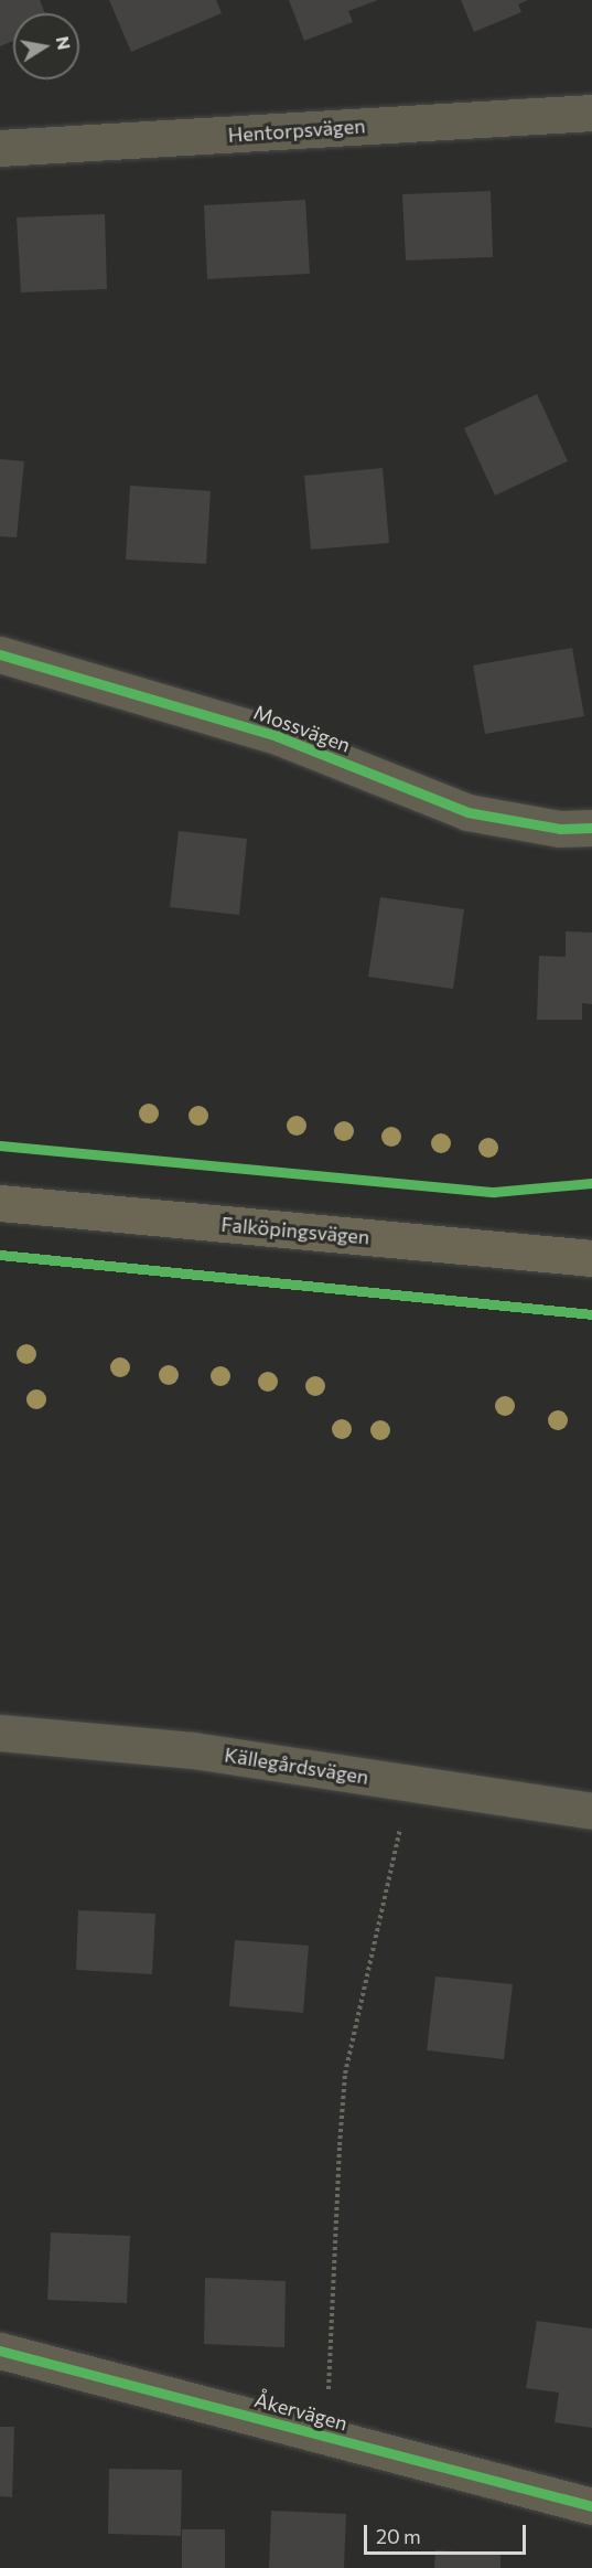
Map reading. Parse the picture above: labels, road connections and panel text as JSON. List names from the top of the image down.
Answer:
{
  "streets": {
    "main road": ["Falköpingsvägen"],
    "street": [
      "Hentorpsvägen",
      "Mossvägen",
      "Källegårdsvägen",
      "Åkervägen"
    ]
  },
  "scale_bar": "20 m",
  "north": "right"
}
